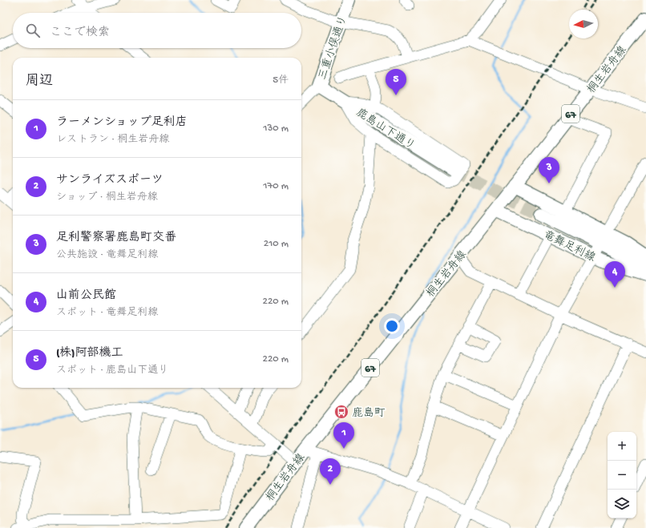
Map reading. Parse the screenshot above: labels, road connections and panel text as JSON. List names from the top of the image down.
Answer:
{
  "streets": {
    "main road": [
      "三重小俣通り",
      "桐生岩舟線",
      "67",
      "鹿島山下通り",
      "竜舞足利線"
    ]
  },
  "crossings": [
    ["三重小俣通り", "鹿島山下通り"],
    ["桐生岩舟線", "竜舞足利線"]
  ],
  "places": {
    "bus stop": ["鹿島町"]
  },
  "north": "left",
  "page": {
    "search": "ここで検索",
    "heading": ["周辺", "5件"],
    "pins": [
      "5",
      "3",
      "4",
      "1",
      "2"
    ],
    "list": [
      {
        "mark": "1",
        "name": "ラーメンショップ足利店",
        "note": "レストラン · 桐生岩舟線",
        "value": "130 m"
      },
      {
        "mark": "2",
        "name": "サンライズスポーツ",
        "note": "ショップ · 桐生岩舟線",
        "value": "170 m"
      },
      {
        "mark": "3",
        "name": "足利警察署鹿島町交番",
        "note": "公共施設 · 竜舞足利線",
        "value": "210 m"
      },
      {
        "mark": "4",
        "name": "山前公民館",
        "note": "スポット · 竜舞足利線",
        "value": "220 m"
      },
      {
        "mark": "5",
        "name": "(株)阿部機工",
        "note": "スポット · 鹿島山下通り",
        "value": "220 m"
      }
    ],
    "map_buttons": ["+", "−"]
  }
}
